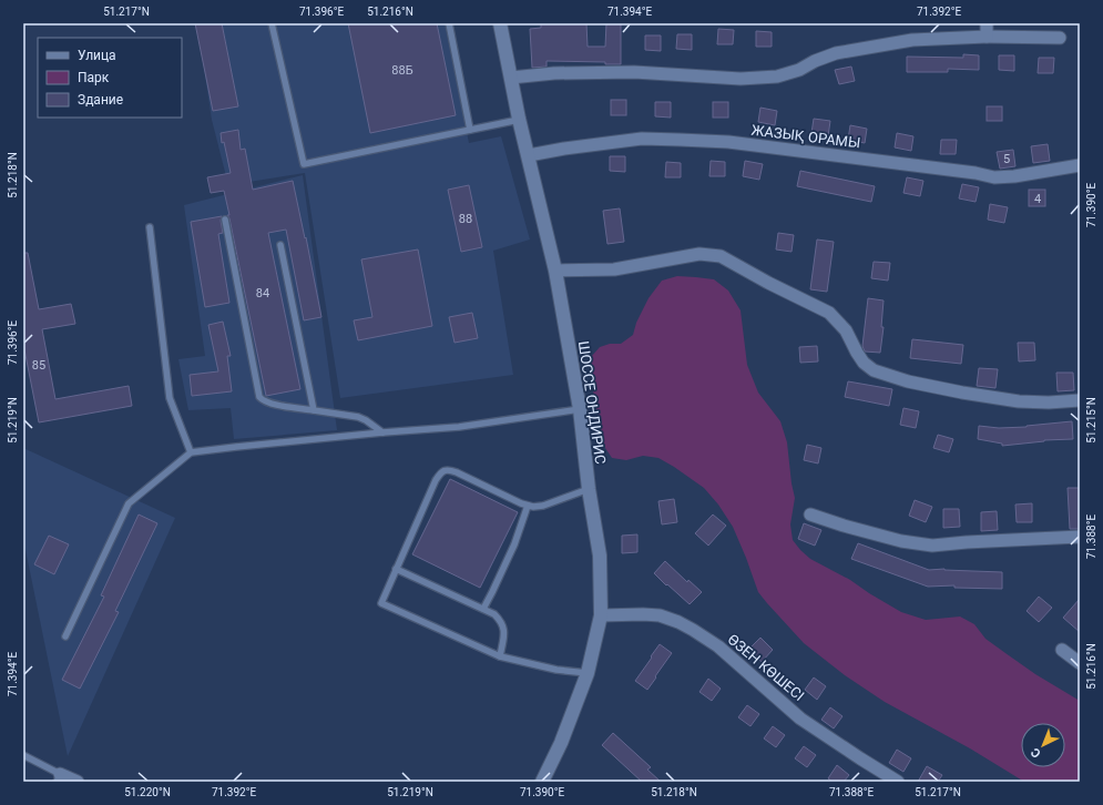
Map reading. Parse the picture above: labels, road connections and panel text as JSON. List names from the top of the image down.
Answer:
{
  "streets": {
    "main road": ["ШОССЕ ОНДИРИС"],
    "street": ["ЖАЗЫҚ ОРАМЫ", "ӨЗЕН КӨШЕСІ"]
  },
  "crossings": [
    ["ЖАЗЫҚ ОРАМЫ", "ШОССЕ ОНДИРИС"],
    ["ШОССЕ ОНДИРИС", "ӨЗЕН КӨШЕСІ"]
  ],
  "house_numbers": [
    "88Б",
    "5",
    "4",
    "88",
    "84",
    "85"
  ],
  "legend": ["Улица", "Парк", "Здание"],
  "north": "bottom left",
  "coordinates": [
    "51.217°N",
    "71.396°E",
    "51.216°N",
    "71.394°E",
    "71.392°E",
    "51.218°N",
    "71.390°E",
    "51.219°N",
    "51.215°N",
    "71.388°E",
    "51.220°N"
  ]
}
